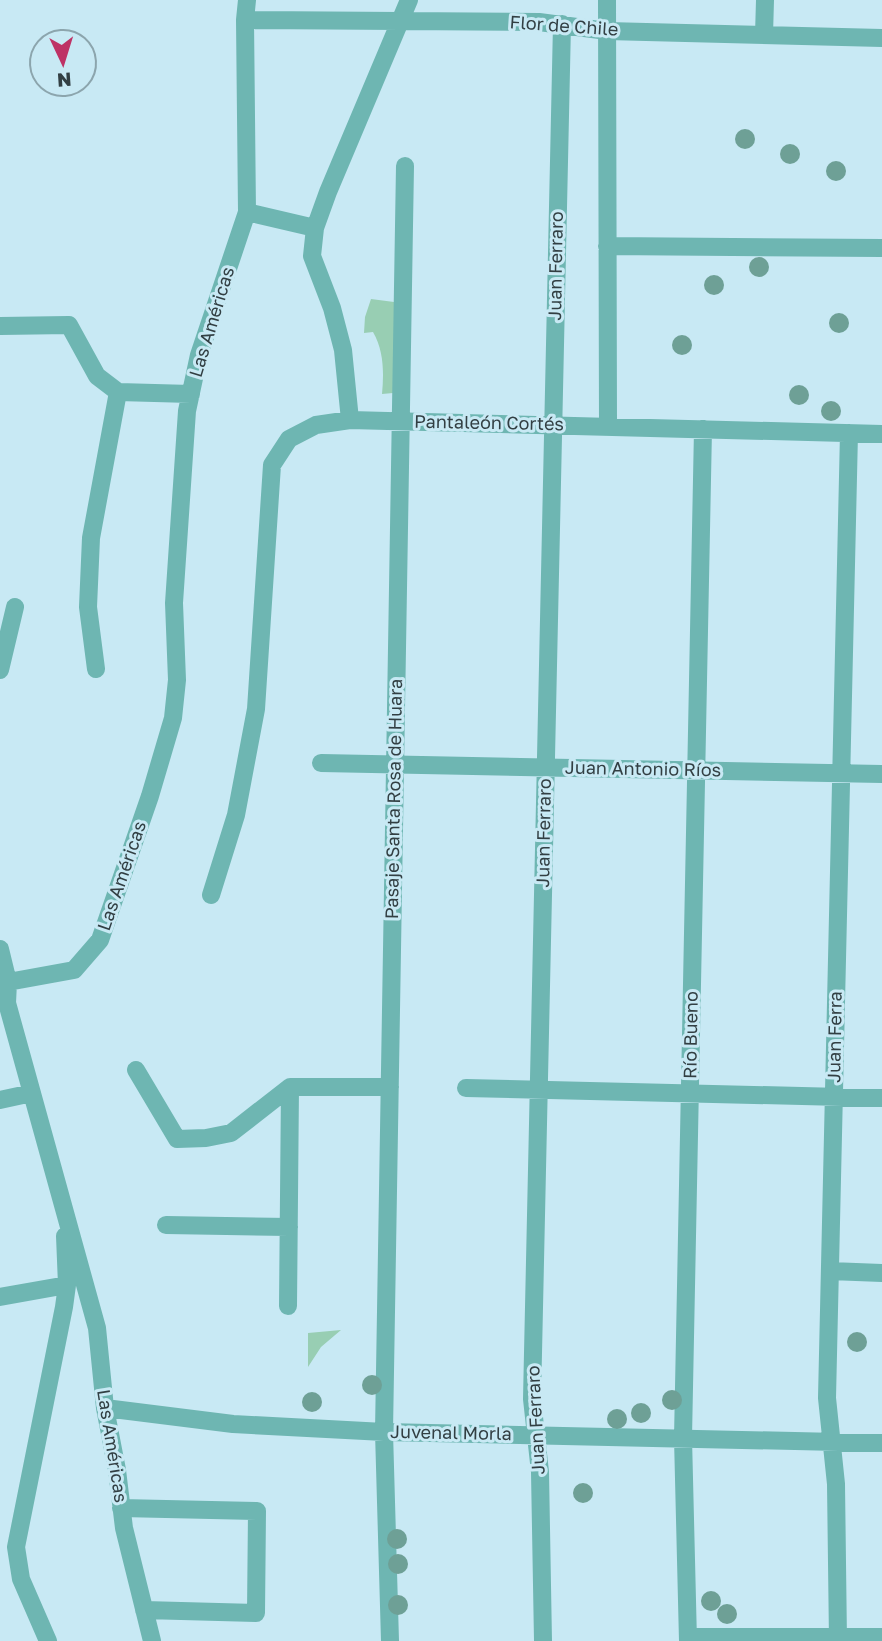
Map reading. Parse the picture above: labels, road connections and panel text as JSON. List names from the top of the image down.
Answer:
{
  "streets": {
    "street": [
      "Flor de Chile",
      "Juan Ferraro",
      "Las Américas",
      "Pantaleón Cortés",
      "Juan Antonio Ríos",
      "Pasaje Santa Rosa de Huara",
      "Río Bueno",
      "Juan Ferra",
      "Juvenal Morla"
    ]
  },
  "crossings": [
    ["Flor de Chile", "Juan Ferraro"],
    ["Flor de Chile", "Las Américas"],
    ["Juan Ferraro", "Pantaleón Cortés"],
    ["Juan Ferraro", "Juan Antonio Ríos"],
    ["Juan Ferraro", "Juvenal Morla"],
    ["Las Américas", "Juvenal Morla"],
    ["Pantaleón Cortés", "Pasaje Santa Rosa de Huara"],
    ["Pantaleón Cortés", "Río Bueno"],
    ["Pantaleón Cortés", "Juan Ferra"],
    ["Juan Antonio Ríos", "Pasaje Santa Rosa de Huara"],
    ["Juan Antonio Ríos", "Río Bueno"],
    ["Juan Antonio Ríos", "Juan Ferra"],
    ["Pasaje Santa Rosa de Huara", "Juvenal Morla"],
    ["Río Bueno", "Juvenal Morla"],
    ["Juan Ferra", "Juvenal Morla"]
  ],
  "north": "bottom"
}
